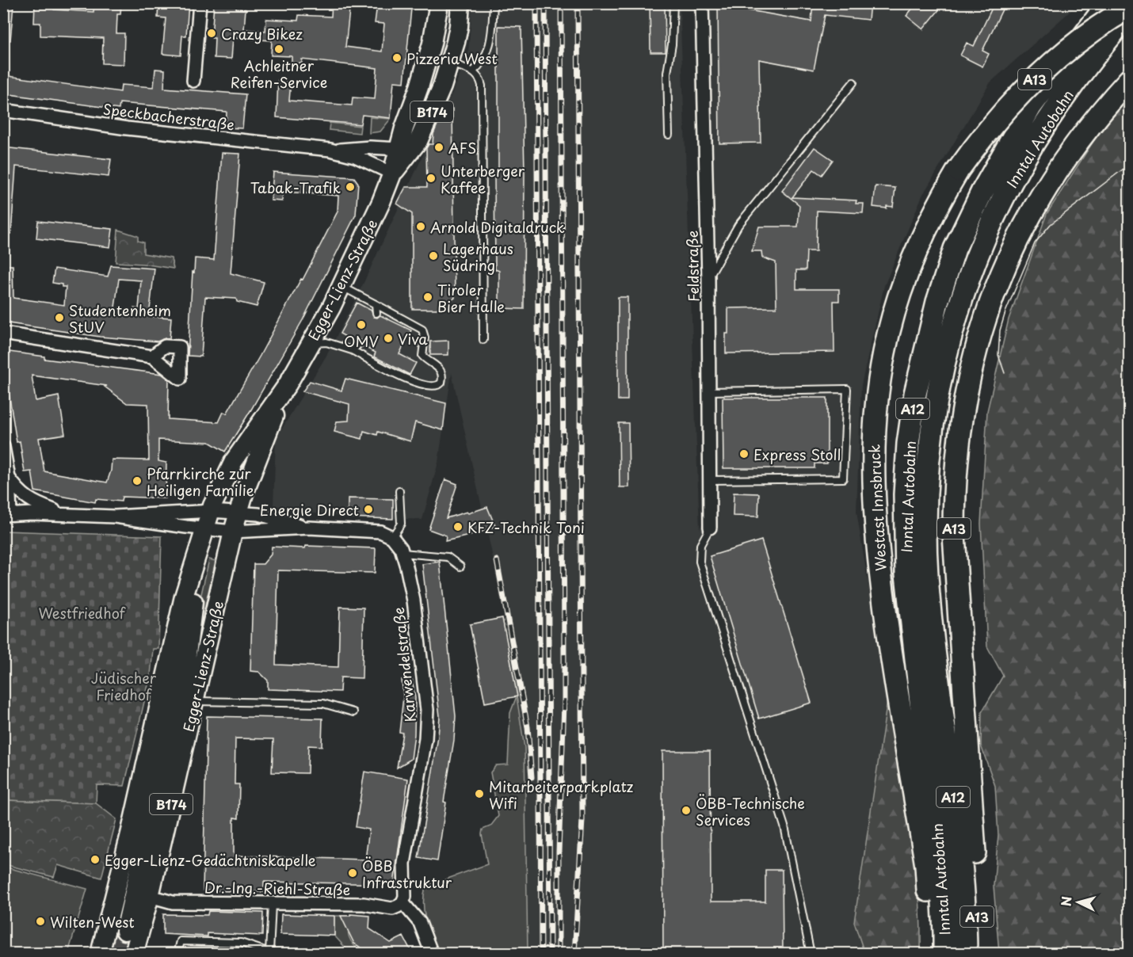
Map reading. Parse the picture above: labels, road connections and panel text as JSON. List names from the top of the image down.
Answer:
{
  "streets": {
    "highway": [
      "A13",
      "Inntal Autobahn",
      "A12",
      "Westast Innsbruck"
    ],
    "main road": ["B174", "Egger-Lienz-Straße"],
    "street": [
      "Speckbacherstraße",
      "Feldstraße",
      "Karwendelstraße",
      "Dr.-Ing.-Riehl-Straße"
    ]
  },
  "crossings": [
    ["Speckbacherstraße", "Egger-Lienz-Straße"],
    ["Inntal Autobahn", "Westast Innsbruck"],
    ["Egger-Lienz-Straße", "Dr.-Ing.-Riehl-Straße"],
    ["Karwendelstraße", "Dr.-Ing.-Riehl-Straße"]
  ],
  "parks": ["Westfriedhof", "Jüdischer Friedhof"],
  "places": [
    "Crazy Bikez",
    "Achleitner Reifen-Service",
    "Pizzeria West",
    "AFS",
    "Unterberger Kaffee",
    "Tabak-Trafik",
    "Arnold Digitaldruck",
    "Lagerhaus Südring",
    "Tiroler Bier Halle",
    "Studentenheim StUV",
    "OMV",
    "Viva",
    "Express Stoll",
    "Pfarrkirche zur Heiligen Familie",
    "Energie Direct",
    "KFZ-Technik Toni",
    "Mitarbeiterparkplatz Wifi",
    "ÖBB-Technische Services",
    "Egger-Lienz-Gedächtniskapelle",
    "ÖBB Infrastruktur",
    "Wilten-West"
  ],
  "north": "left"
}
